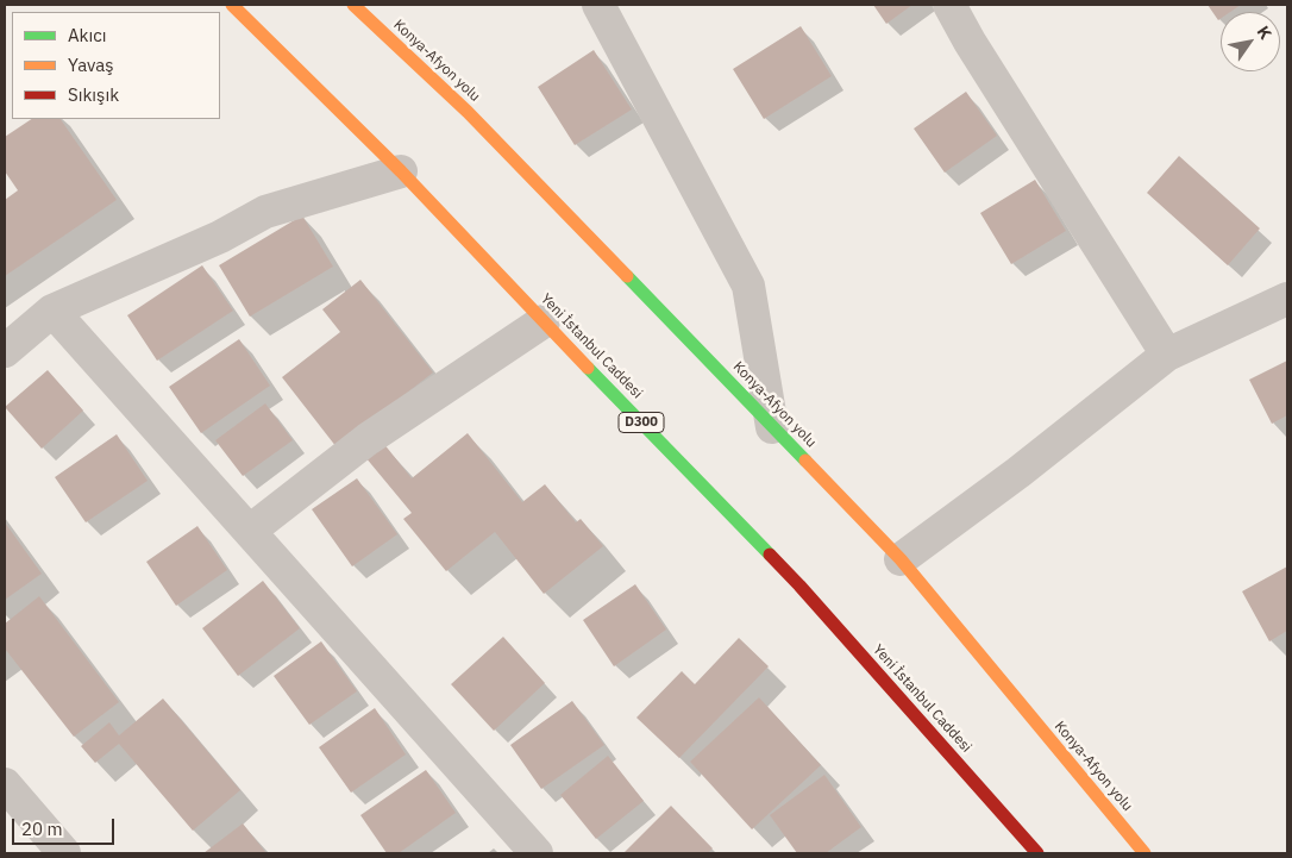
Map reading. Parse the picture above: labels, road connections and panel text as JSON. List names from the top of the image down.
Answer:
{
  "streets": {
    "highway": ["Konya-Afyon yolu", "Yeni İstanbul Caddesi", "D300"]
  },
  "legend": ["Akıcı", "Yavaş", "Sıkışık"],
  "scale_bar": "20 m",
  "north": "top right"
}
